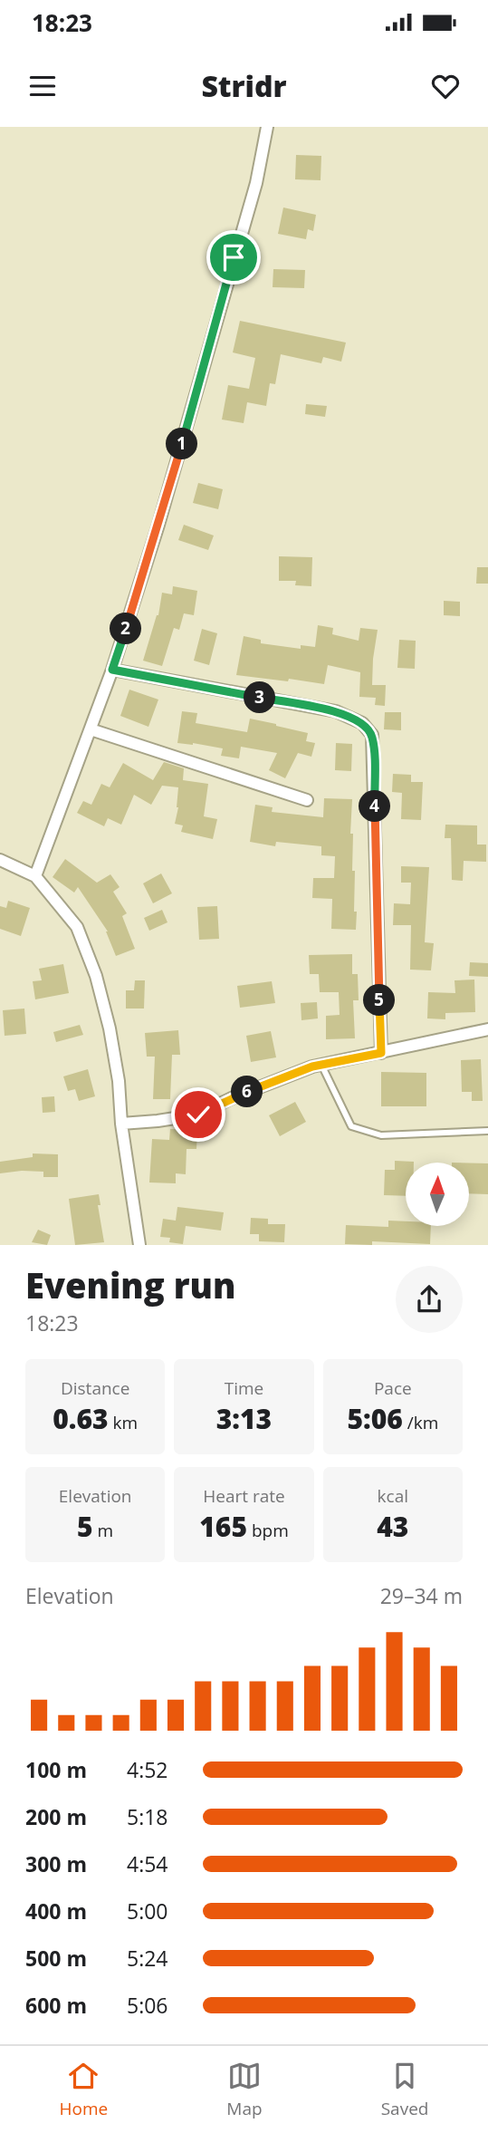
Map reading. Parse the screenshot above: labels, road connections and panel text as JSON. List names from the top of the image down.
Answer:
{
  "north": "top",
  "page": {
    "status": "18:23",
    "header": "Stridr",
    "pins": [
      "1",
      "2",
      "3",
      "4",
      "5",
      "6"
    ],
    "heading": ["Evening run", "18:23"],
    "stats": [
      ["Distance", "0.63 km"],
      ["Time", "3:13"],
      ["Pace", "5:06 /km"],
      ["Elevation", "5 m"],
      ["Heart rate", "165 bpm"],
      ["kcal", "43"]
    ],
    "chart": ["Elevation", "29–34 m"],
    "list": [
      {
        "name": "100 m",
        "note": "4:52"
      },
      {
        "name": "200 m",
        "note": "5:18"
      },
      {
        "name": "300 m",
        "note": "4:54"
      },
      {
        "name": "400 m",
        "note": "5:00"
      },
      {
        "name": "500 m",
        "note": "5:24"
      },
      {
        "name": "600 m",
        "note": "5:06"
      }
    ],
    "tabs": ["Home", "Map", "Saved"]
  }
}
